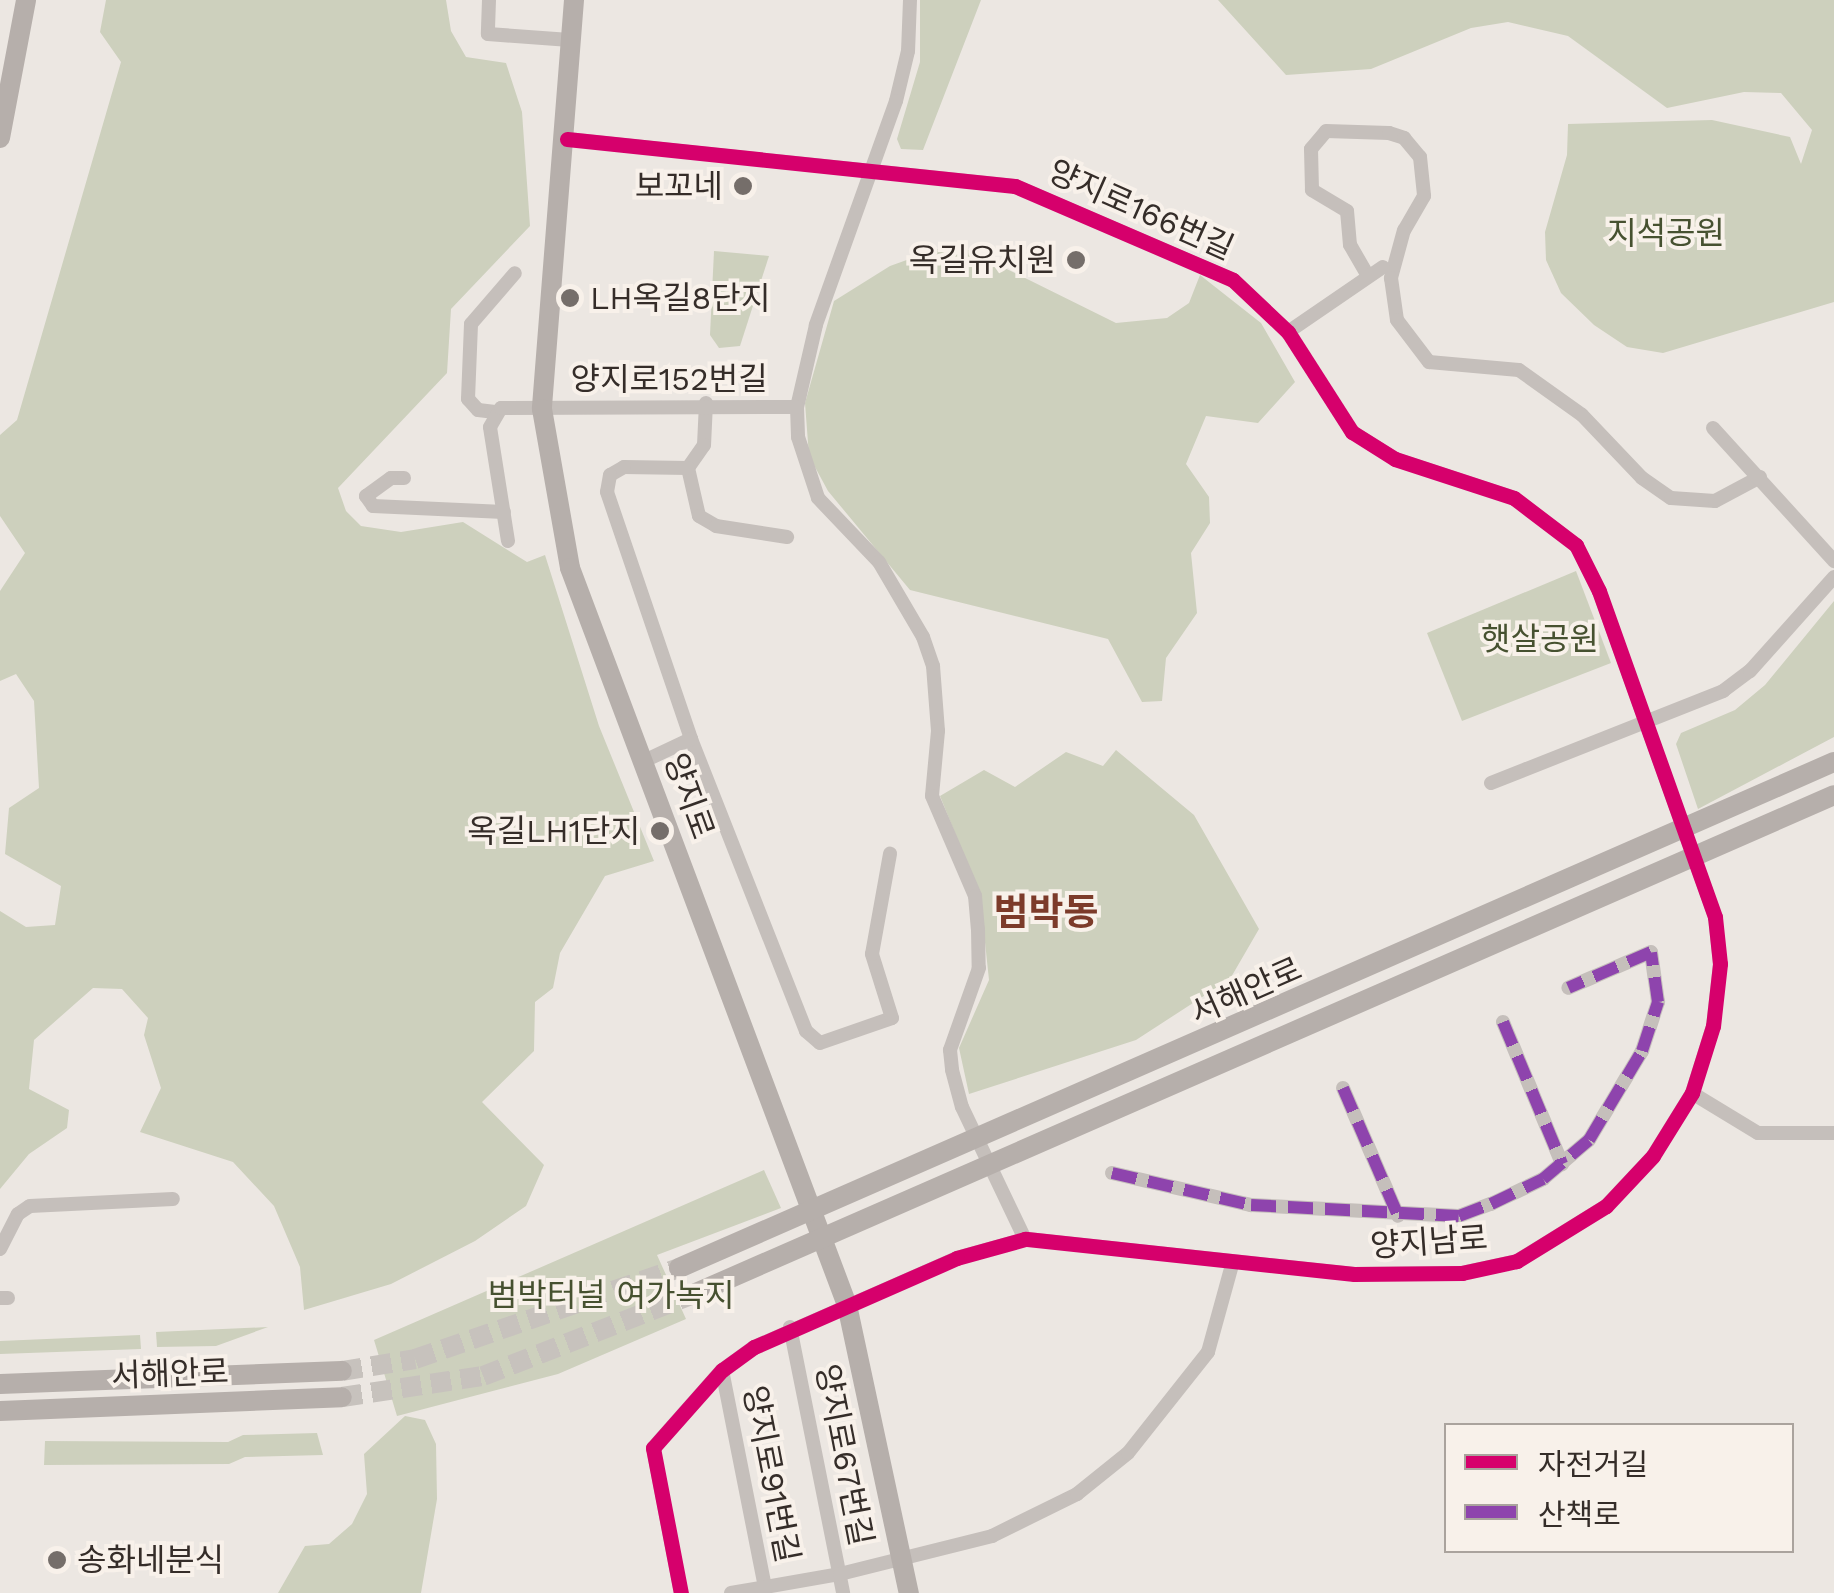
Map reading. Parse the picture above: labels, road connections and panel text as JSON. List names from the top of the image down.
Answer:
{
  "streets": {
    "main road": ["양지로", "서해안로"],
    "street": [
      "양지로166번길",
      "양지로152번길",
      "양지남로",
      "양지로67번길",
      "양지로91번길"
    ]
  },
  "crossings": [
    ["양지로166번길", "양지로"],
    ["양지로166번길", "양지남로"],
    ["양지로152번길", "양지로"],
    ["양지로", "양지남로"],
    ["양지로", "양지로91번길"],
    ["양지남로", "양지로67번길"],
    ["양지남로", "양지로91번길"],
    ["양지로67번길", "양지로91번길"]
  ],
  "districts": ["범박동"],
  "parks": ["지석공원", "햇살공원", "범박터널 여가녹지"],
  "places": [
    "보꼬네",
    "옥길유치원",
    "LH옥길8단지",
    "옥길LH1단지",
    "송화네분식"
  ],
  "legend": ["자전거길", "산책로"]
}
